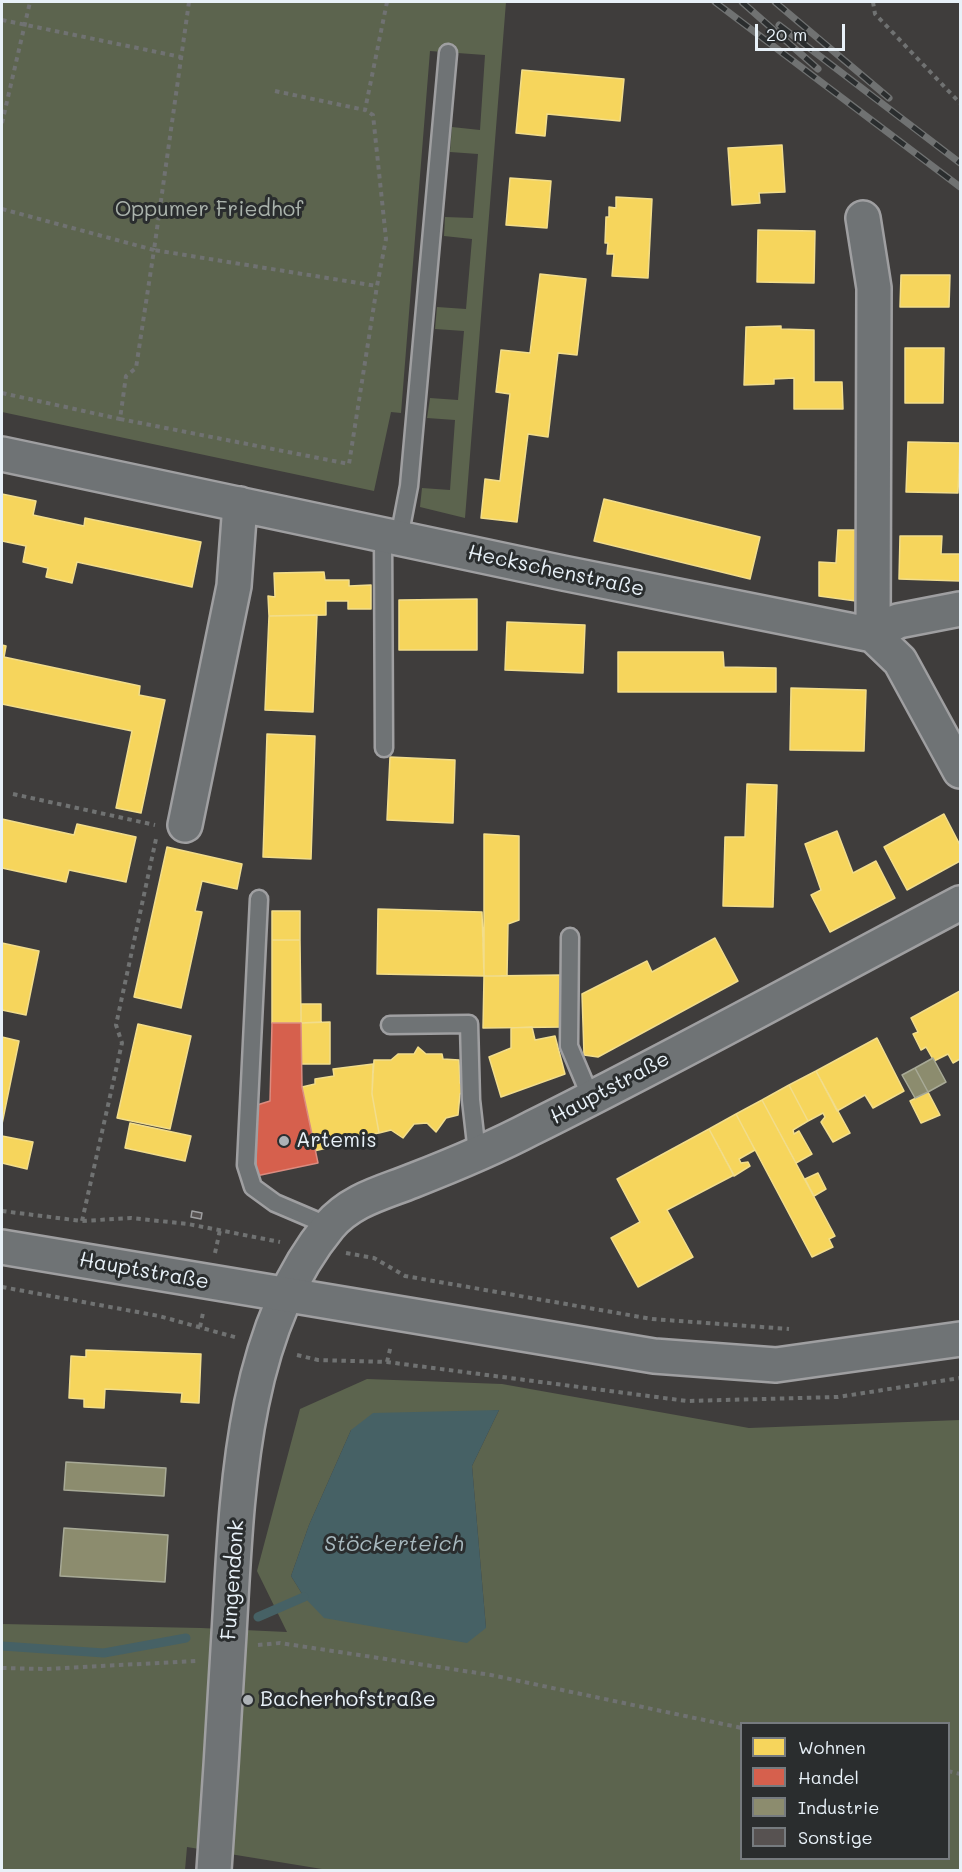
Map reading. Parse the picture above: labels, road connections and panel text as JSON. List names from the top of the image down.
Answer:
{
  "streets": {
    "street": ["Heckschenstraße", "Hauptstraße", "Fungendonk"]
  },
  "crossings": [
    ["Hauptstraße", "Fungendonk"]
  ],
  "water": ["Stöckerteich"],
  "parks": ["Oppumer Friedhof"],
  "places": ["Artemis", "Bacherhofstraße"],
  "legend": [
    "Wohnen",
    "Handel",
    "Industrie",
    "Sonstige"
  ],
  "scale_bar": "20 m"
}
